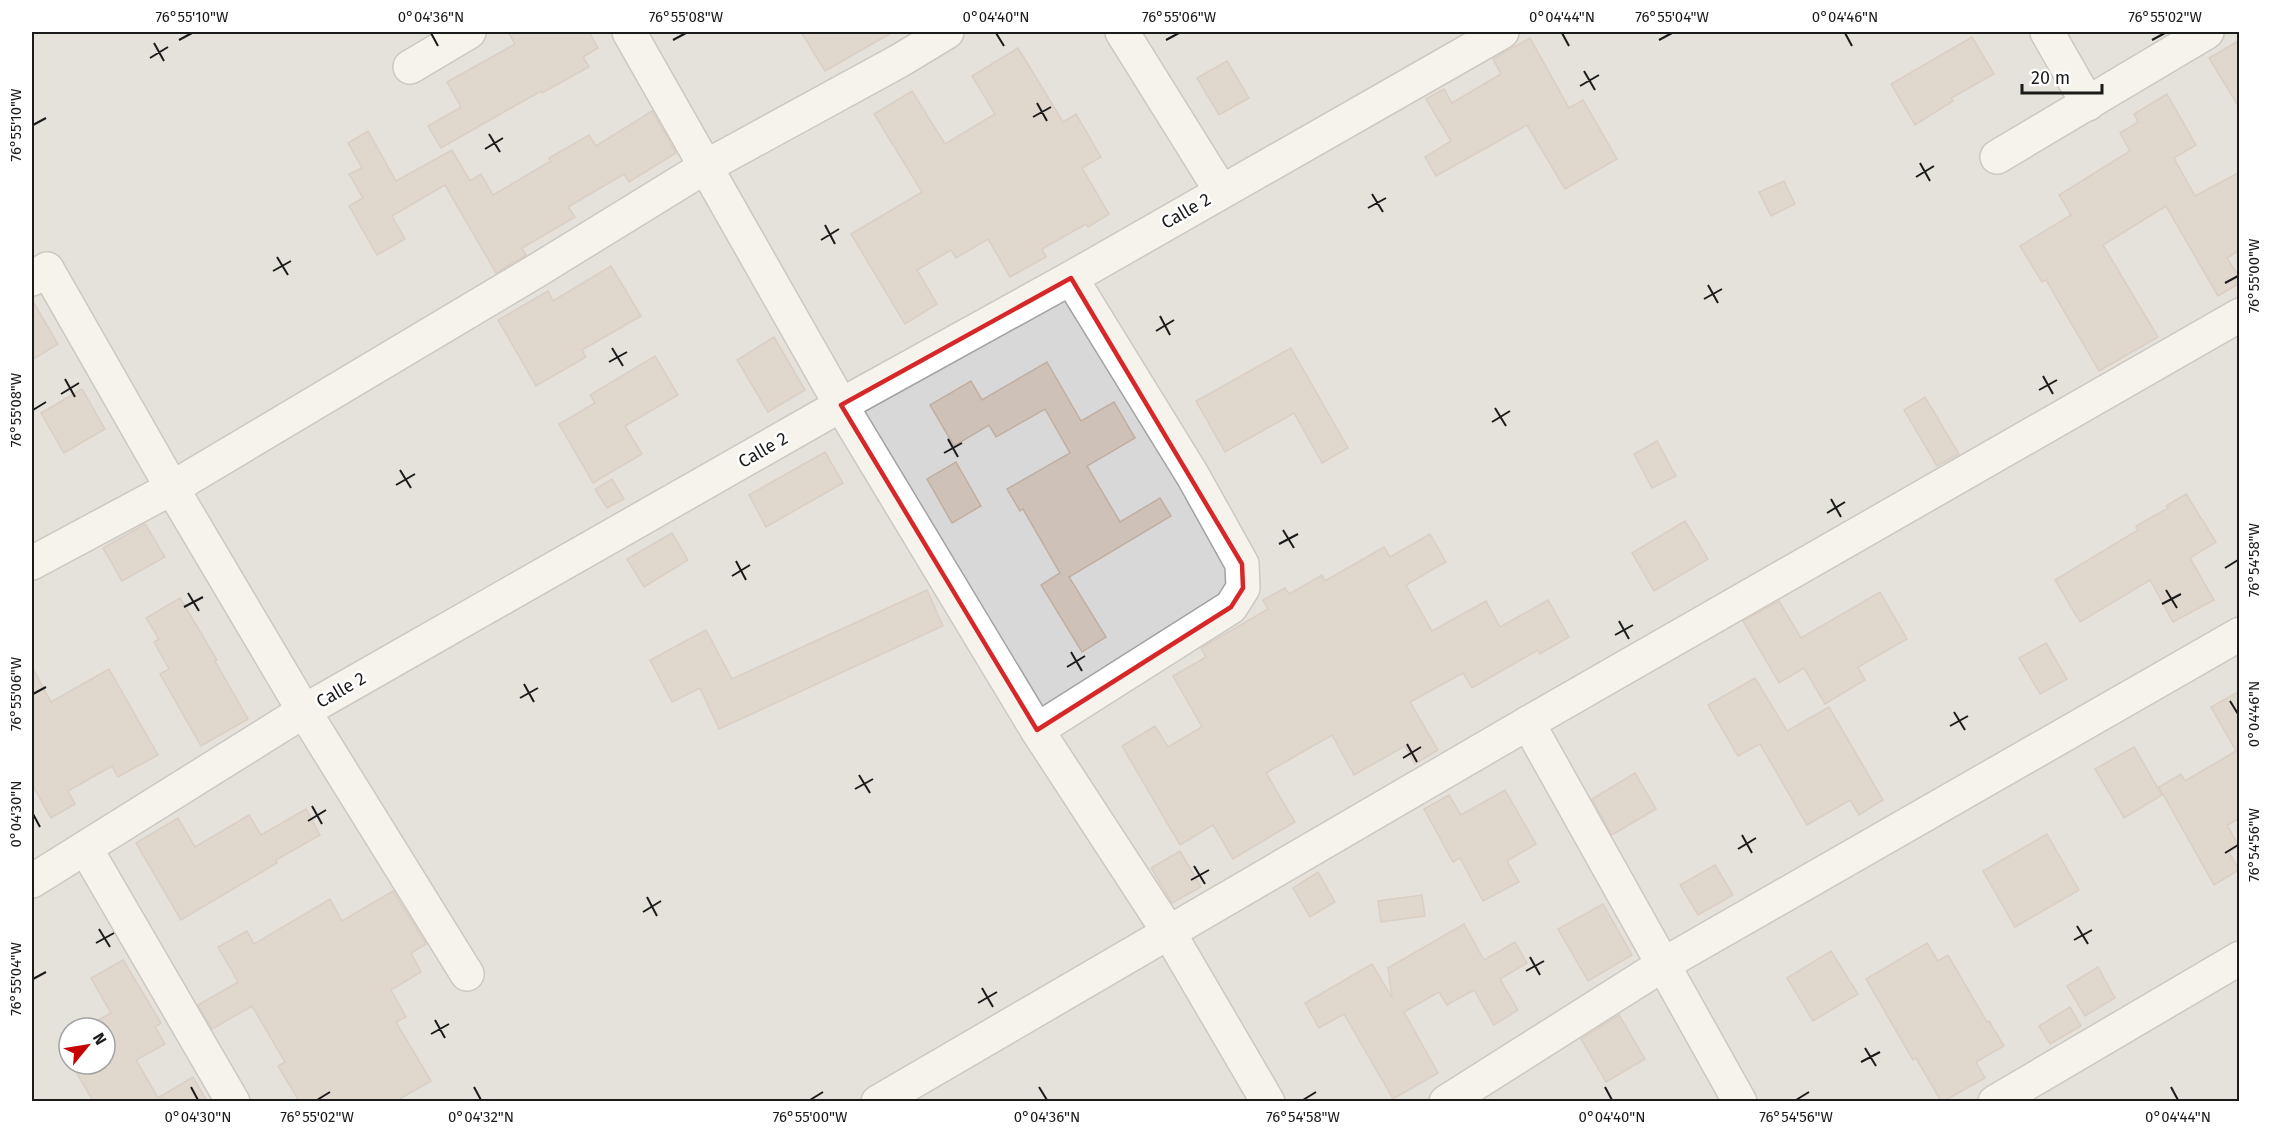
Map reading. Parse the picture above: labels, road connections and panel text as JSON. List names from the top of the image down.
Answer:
{
  "streets": {
    "street": ["Calle 2"]
  },
  "scale_bar": "20 m",
  "north": "top right",
  "coordinates": [
    "76°55'10\"W",
    "0°04'36\"N",
    "76°55'08\"W",
    "0°04'40\"N",
    "76°55'06\"W",
    "0°04'44\"N",
    "76°55'04\"W",
    "0°04'46\"N",
    "76°55'02\"W",
    "76°55'00\"W",
    "76°54'58\"W",
    "0°04'30\"N",
    "76°54'56\"W",
    "0°04'32\"N"
  ]
}
